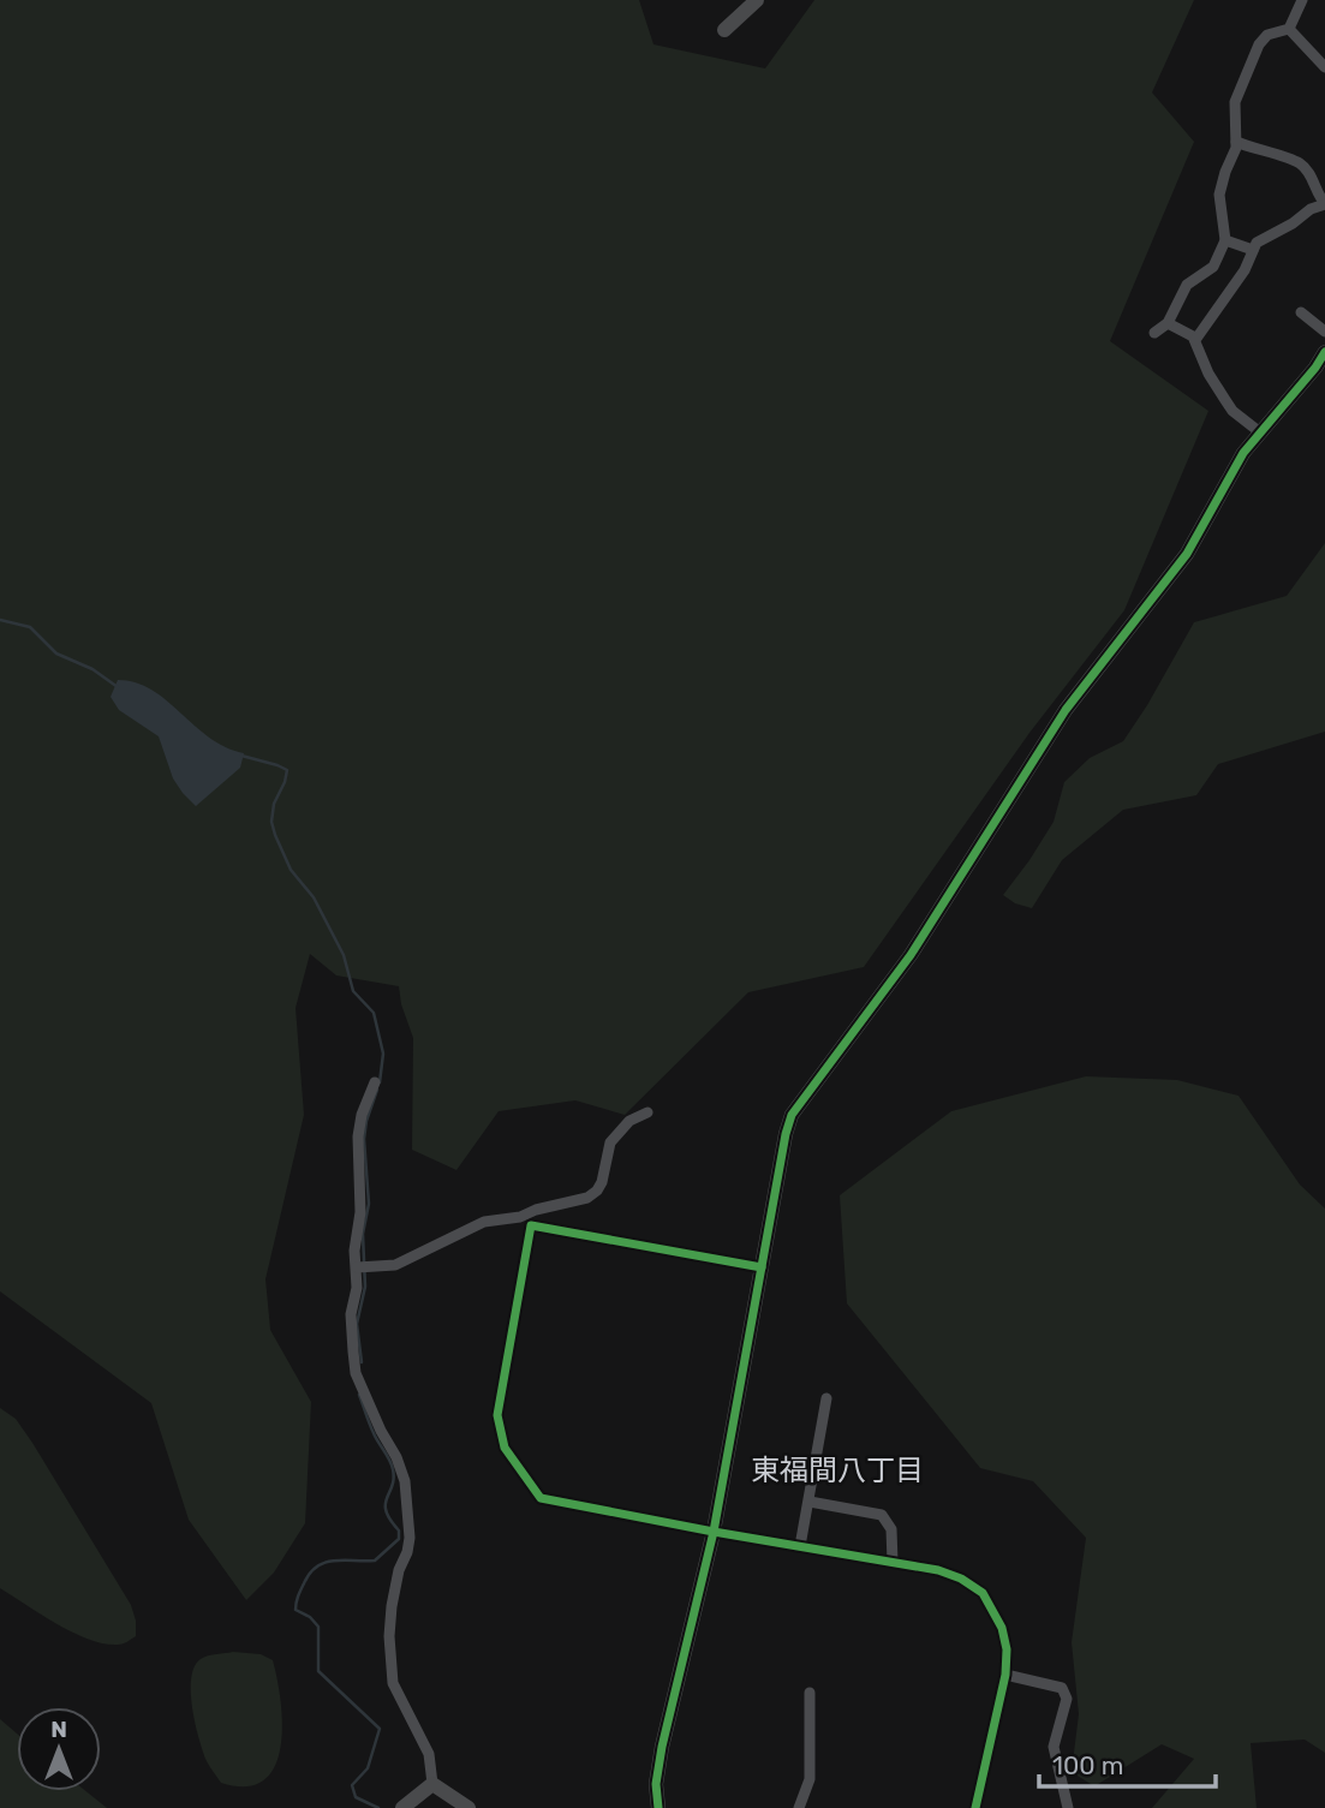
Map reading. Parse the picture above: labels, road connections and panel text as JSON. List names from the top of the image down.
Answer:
{
  "districts": ["東福間八丁目"],
  "scale_bar": "100 m",
  "north": "top"
}
